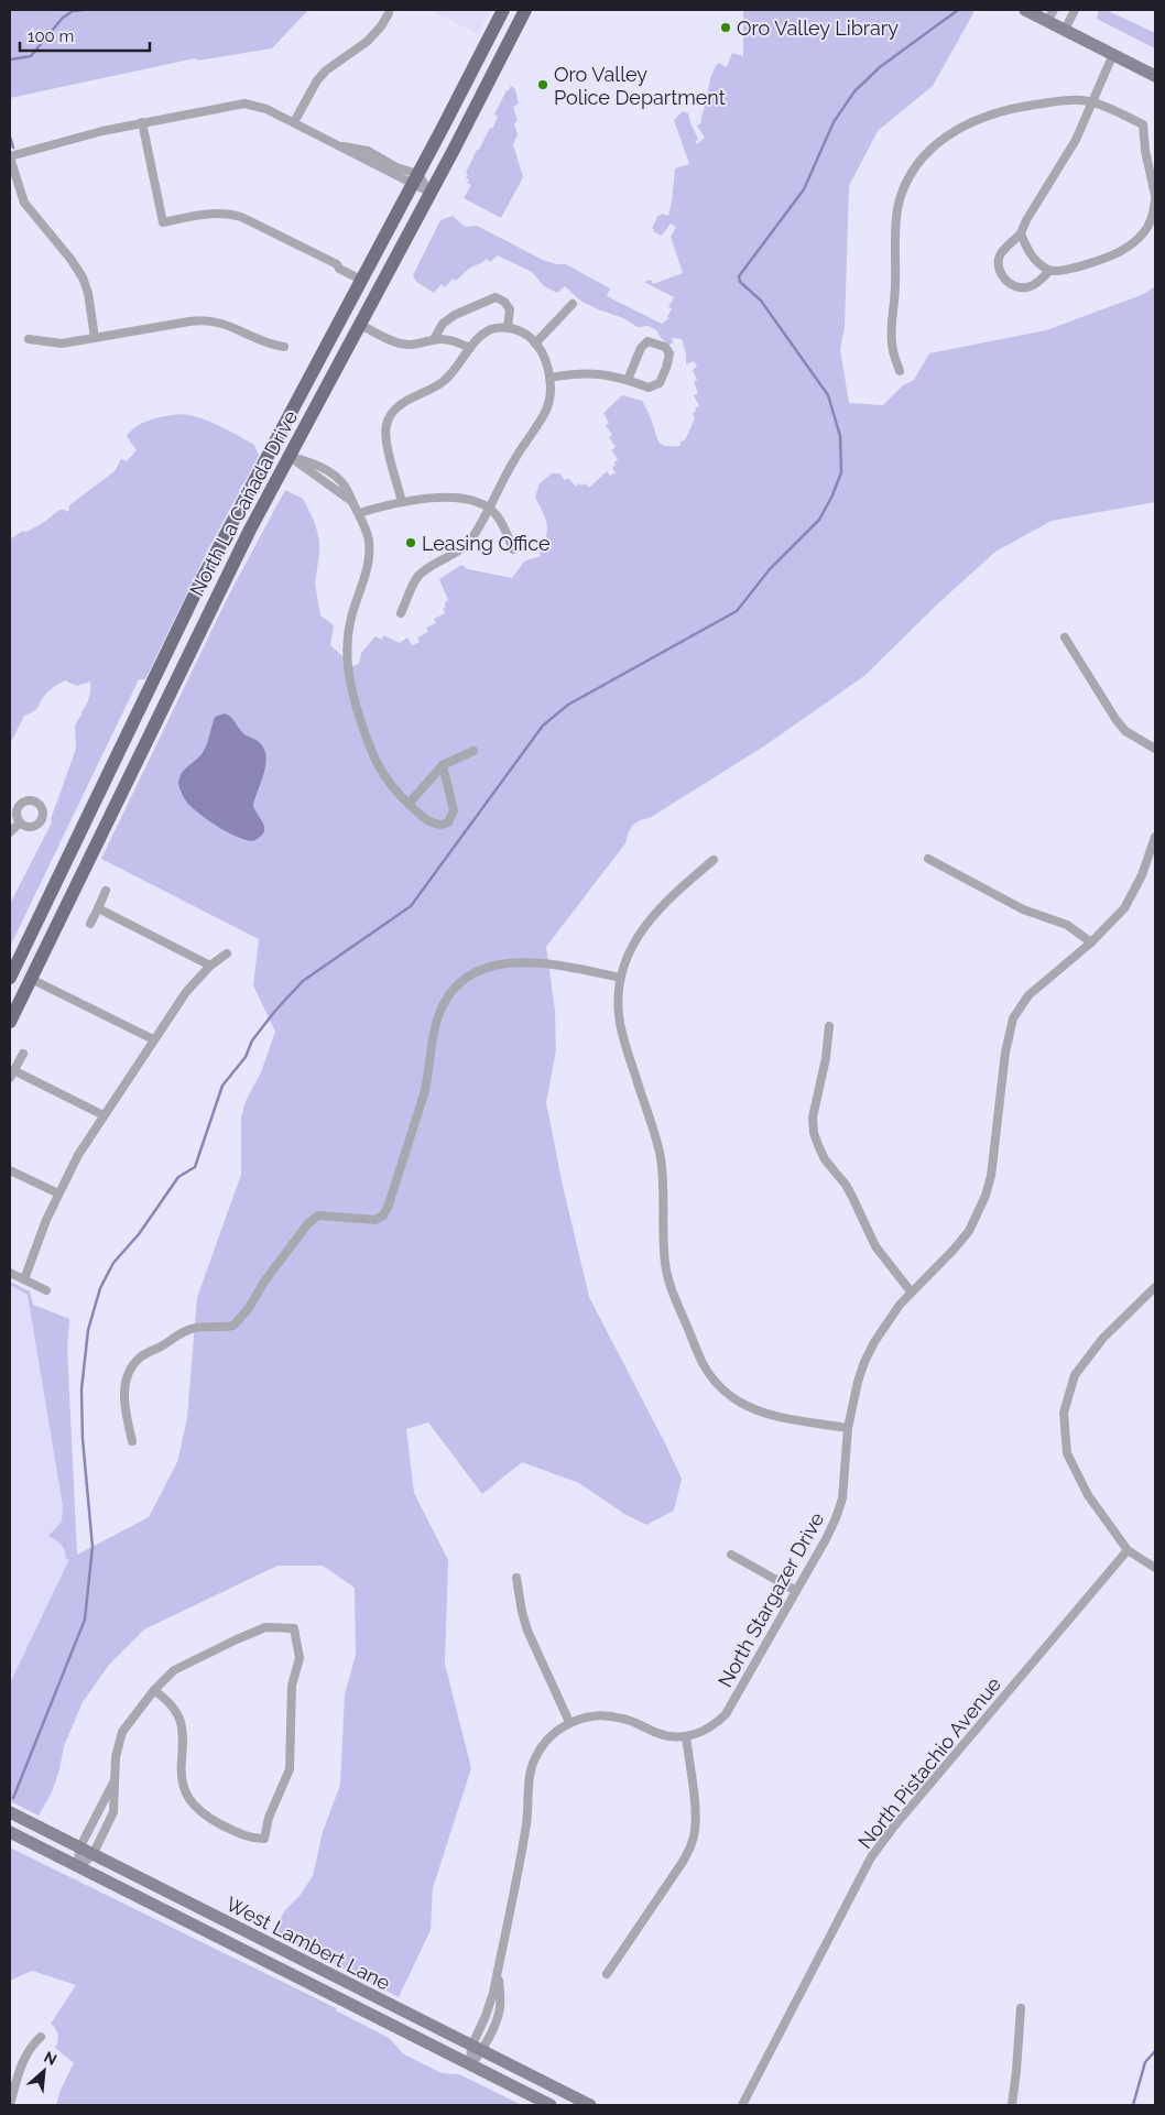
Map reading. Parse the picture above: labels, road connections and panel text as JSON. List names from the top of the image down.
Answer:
{
  "streets": {
    "main road": ["North La Cañada Drive", "West Lambert Lane"],
    "street": ["North Stargazer Drive", "North Pistachio Avenue"]
  },
  "crossings": [
    ["North Stargazer Drive", "West Lambert Lane"]
  ],
  "places": ["Oro Valley Library", "Oro Valley Police Department", "Leasing Office"],
  "scale_bar": "100 m",
  "north": "top right"
}
